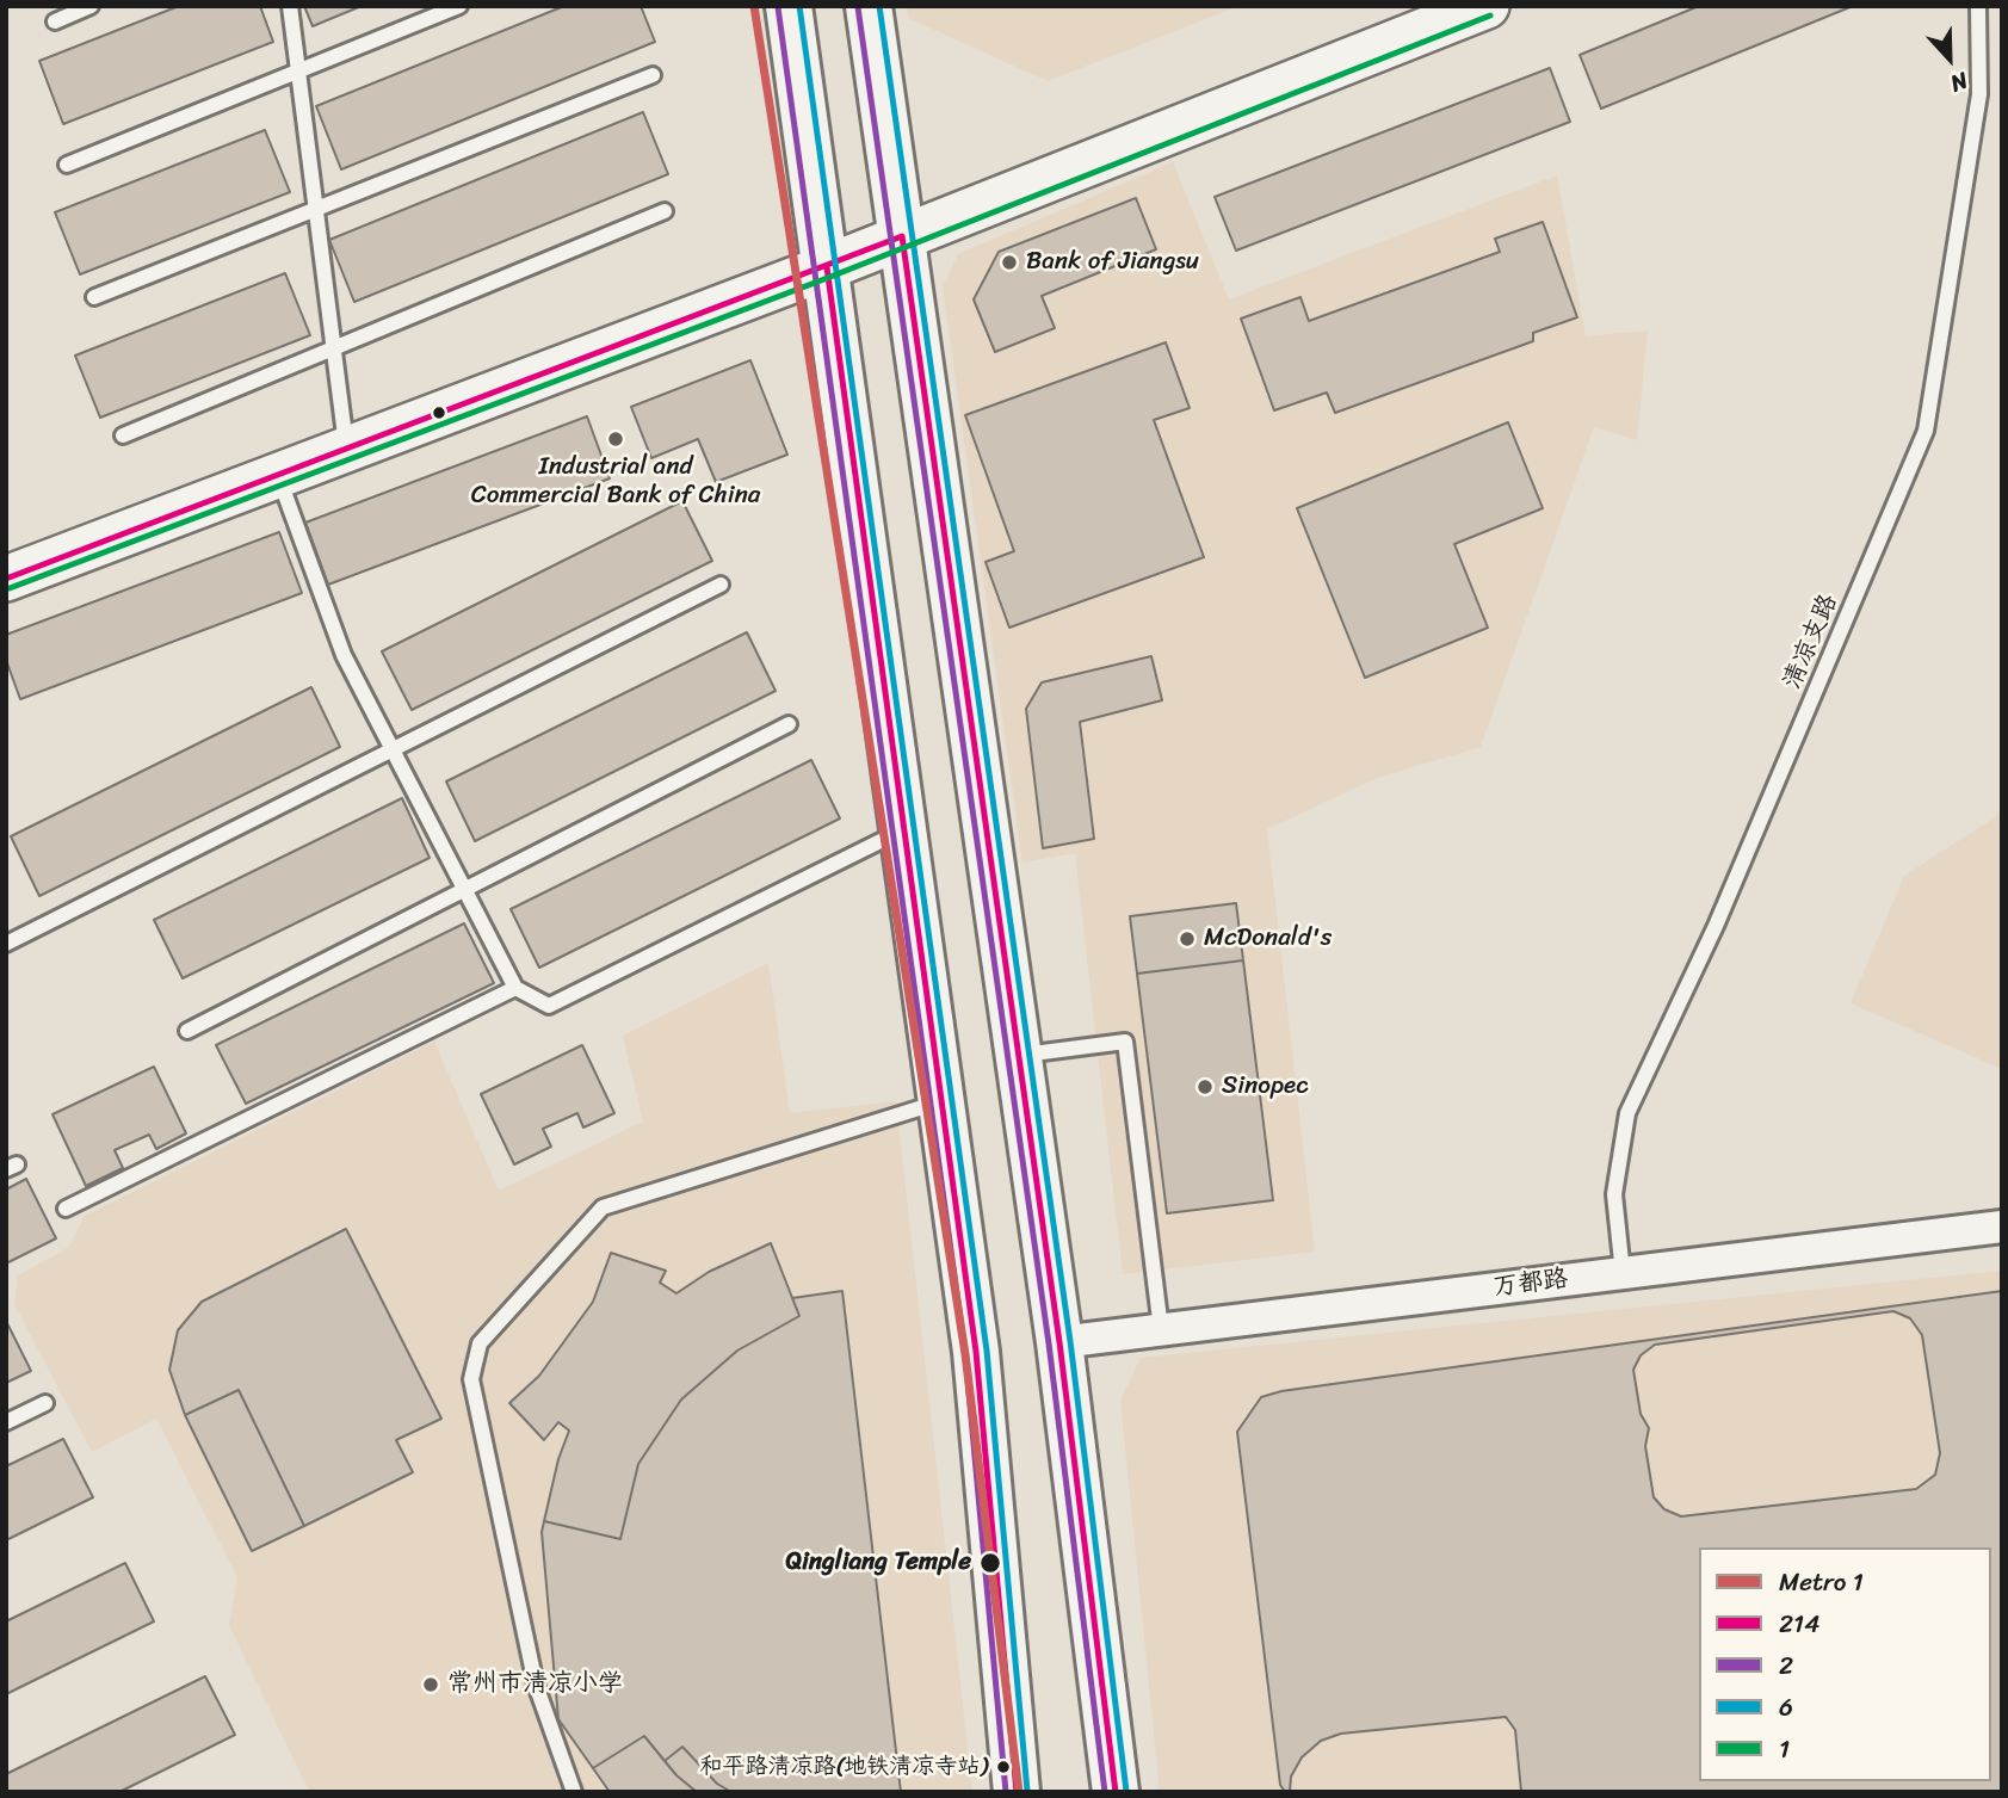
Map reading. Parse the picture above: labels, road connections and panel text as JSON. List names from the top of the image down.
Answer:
{
  "streets": {
    "street": ["万都路"],
    "lane": ["清凉支路"]
  },
  "crossings": [
    ["清凉支路", "万都路"]
  ],
  "places": [
    "Bank of Jiangsu",
    "Industrial and Commercial Bank of China",
    "McDonald's",
    "Sinopec",
    "Qingliang Temple",
    "常州市清凉小学",
    "和平路清凉路(地铁清凉寺站)"
  ],
  "lines": [
    "metro line 1",
    "transit line 6",
    "transit line 2",
    "transit line 1",
    "transit line 214"
  ],
  "legend": [
    "Metro 1",
    "214",
    "2",
    "6",
    "1"
  ],
  "north": "bottom"
}
